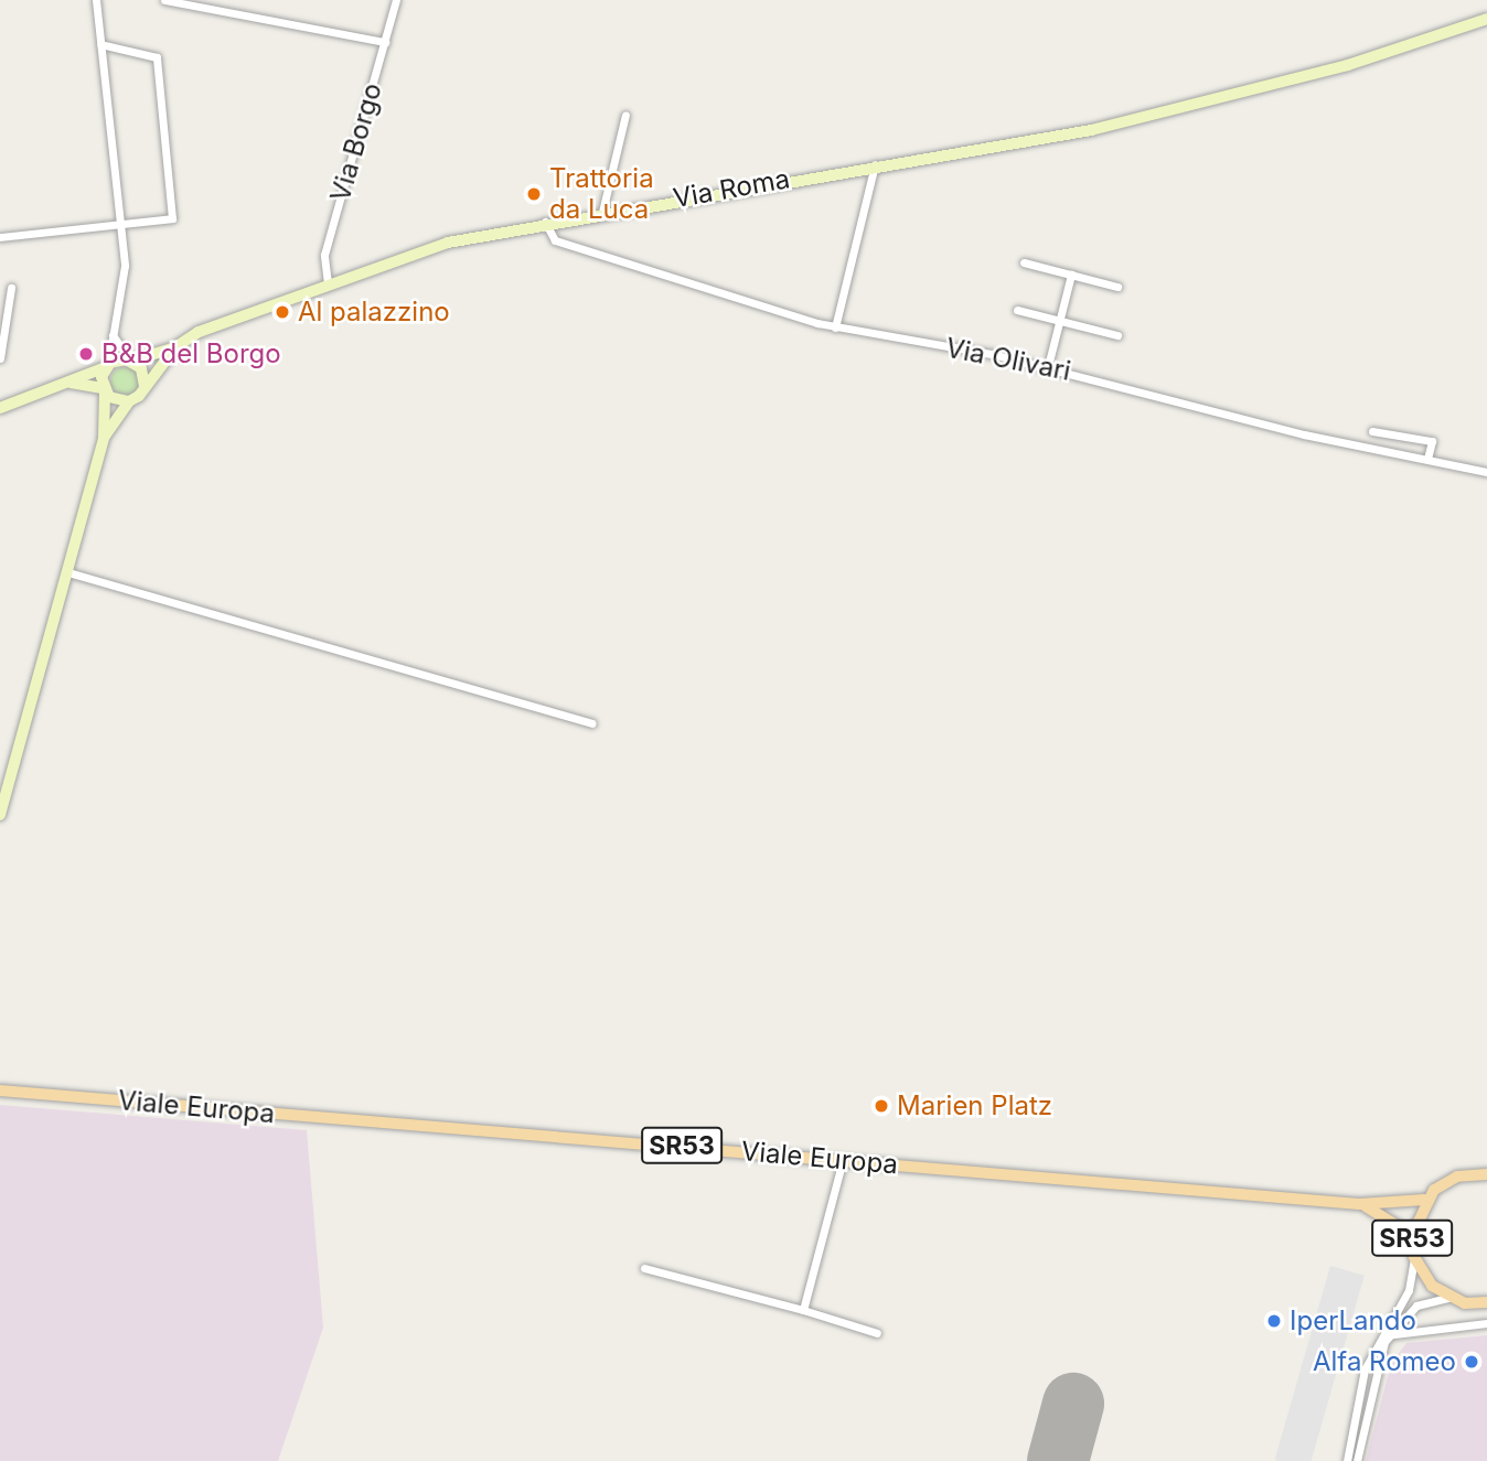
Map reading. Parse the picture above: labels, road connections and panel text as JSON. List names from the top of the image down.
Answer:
{
  "streets": {
    "main road": ["Via Roma", "Viale Europa", "SR53"],
    "street": ["Via Borgo", "Via Olivari"]
  },
  "crossings": [
    ["Via Borgo", "Via Roma"],
    ["Via Roma", "Via Olivari"],
    ["Viale Europa", "SR53"]
  ],
  "places": [
    "Trattoria da Luca",
    "Al palazzino",
    "B&B del Borgo",
    "Marien Platz",
    "IperLando",
    "Alfa Romeo"
  ]
}
